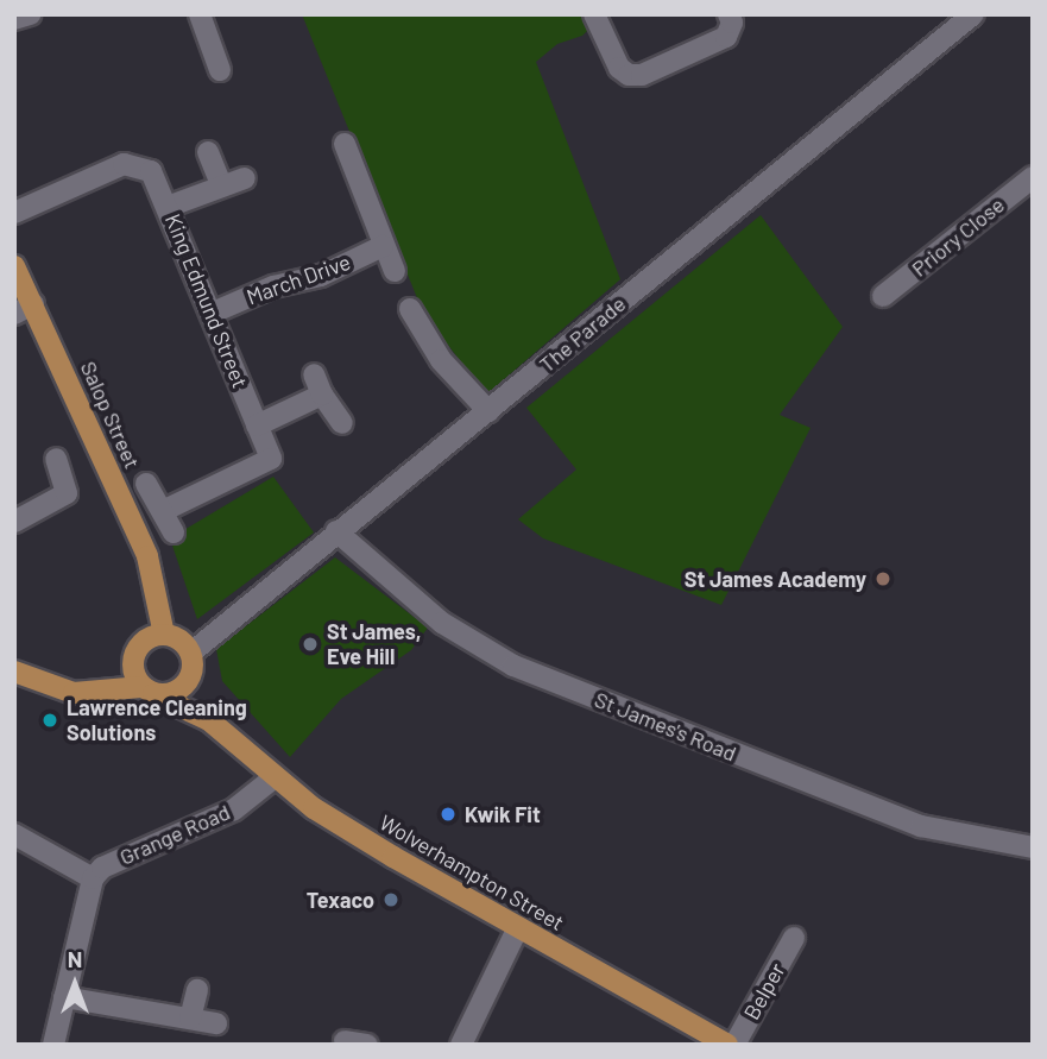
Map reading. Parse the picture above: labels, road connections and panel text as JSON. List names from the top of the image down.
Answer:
{
  "streets": {
    "main road": ["Salop Street", "Wolverhampton Street"],
    "street": [
      "Priory Close",
      "March Drive",
      "King Edmund Street",
      "The Parade",
      "St James's Road",
      "Grange Road",
      "Belper"
    ]
  },
  "crossings": [
    ["March Drive", "King Edmund Street"],
    ["The Parade", "Salop Street"],
    ["The Parade", "St James's Road"],
    ["The Parade", "Wolverhampton Street"],
    ["Salop Street", "Wolverhampton Street"],
    ["Grange Road", "Wolverhampton Street"]
  ],
  "places": [
    "St James Academy",
    "St James, Eve Hill",
    "Lawrence Cleaning Solutions",
    "Kwik Fit",
    "Texaco"
  ],
  "north": "top"
}
